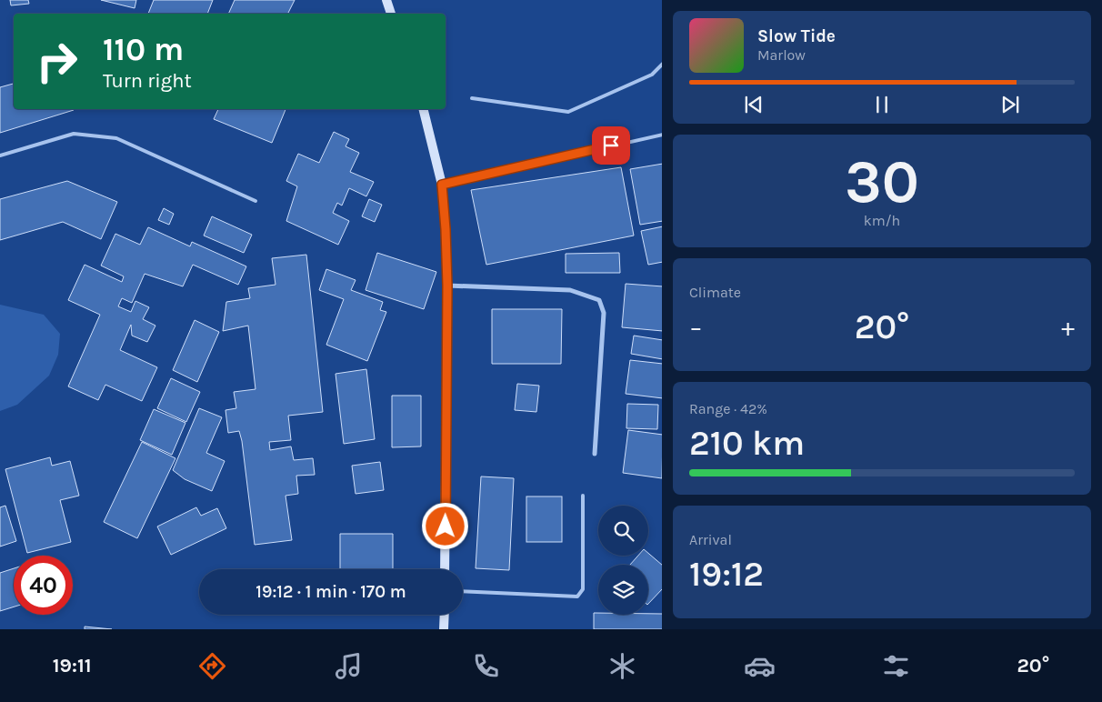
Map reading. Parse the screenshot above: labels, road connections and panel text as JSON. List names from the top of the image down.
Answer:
{
  "page": {
    "turn": ["110 m", "Turn right"],
    "song": ["Slow Tide", "Marlow"],
    "tile": [
      ["30", "km/h"],
      "Climate",
      ["Range · 42%", "210 km"],
      ["Arrival", "19:12"]
    ],
    "heat": ["−", "20°", "+"],
    "limit": "40",
    "trip": "19:12 · 1 min · 170 m",
    "tabs": ["19:11", "20°"]
  }
}
